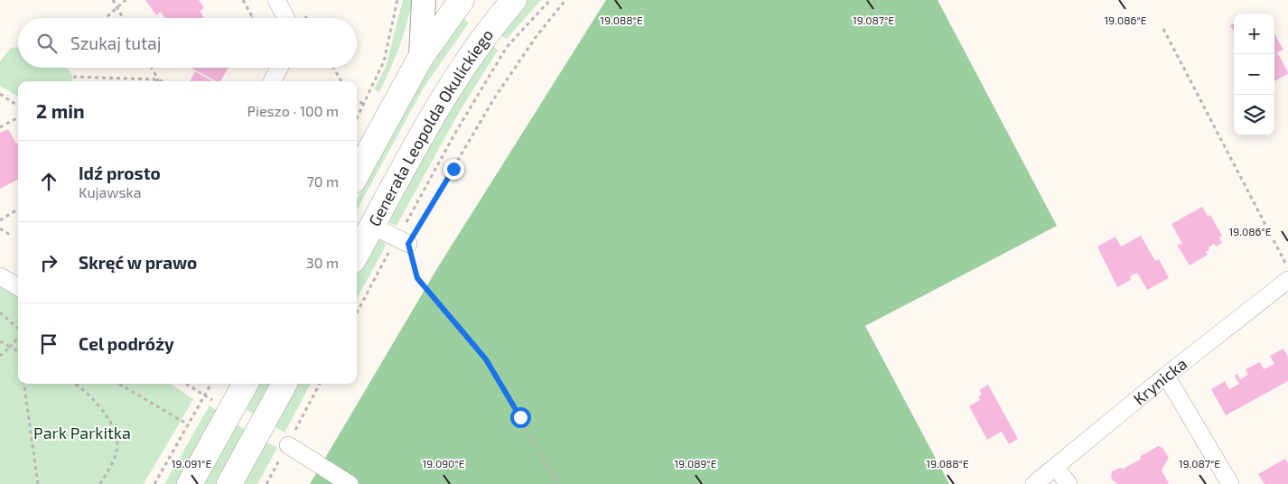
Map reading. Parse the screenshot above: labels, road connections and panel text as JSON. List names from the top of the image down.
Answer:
{
  "streets": {
    "main road": ["Generała Leopolda Okulickiego"],
    "street": ["Krynicka"]
  },
  "parks": ["Park Parkitka"],
  "page": {
    "map_buttons": ["+", "−"],
    "search": "Szukaj tutaj",
    "heading": ["2 min", "Pieszo · 100 m"],
    "list": [
      ["Idź prosto", "Kujawska", "70 m"],
      ["Skręć w prawo", "30 m"],
      "Cel podróży"
    ]
  },
  "coordinates": [
    "19.088°E",
    "19.087°E",
    "19.086°E",
    "19.091°E",
    "19.090°E",
    "19.089°E"
  ]
}
